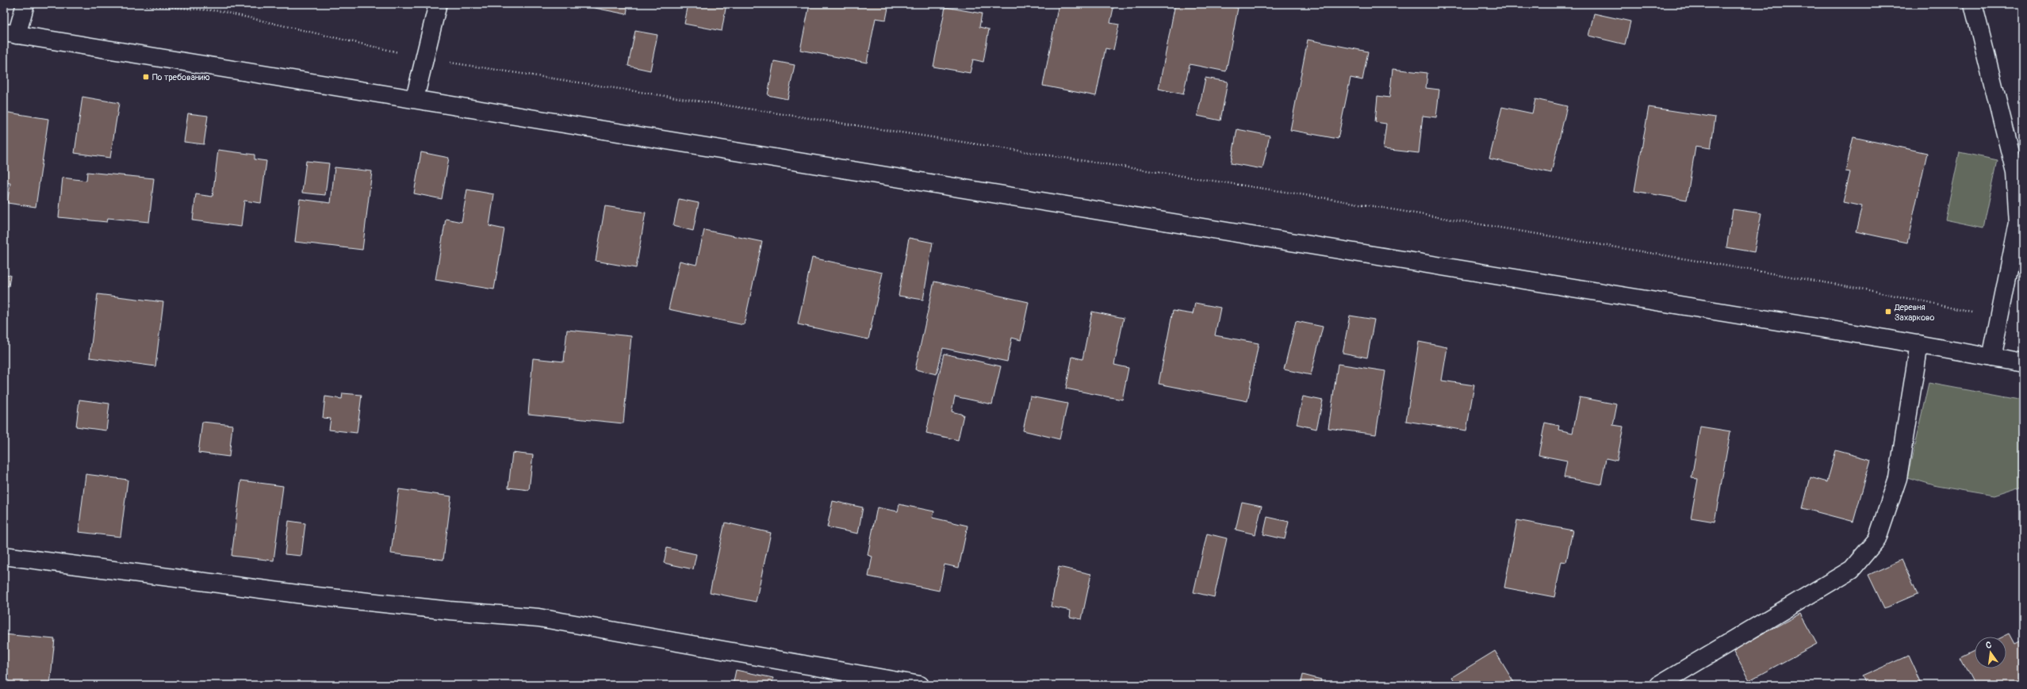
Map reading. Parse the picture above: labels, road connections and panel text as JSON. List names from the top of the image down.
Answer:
{
  "places": {
    "transit": ["По требованию", "Деревня Захарково"]
  },
  "north": "top"
}
